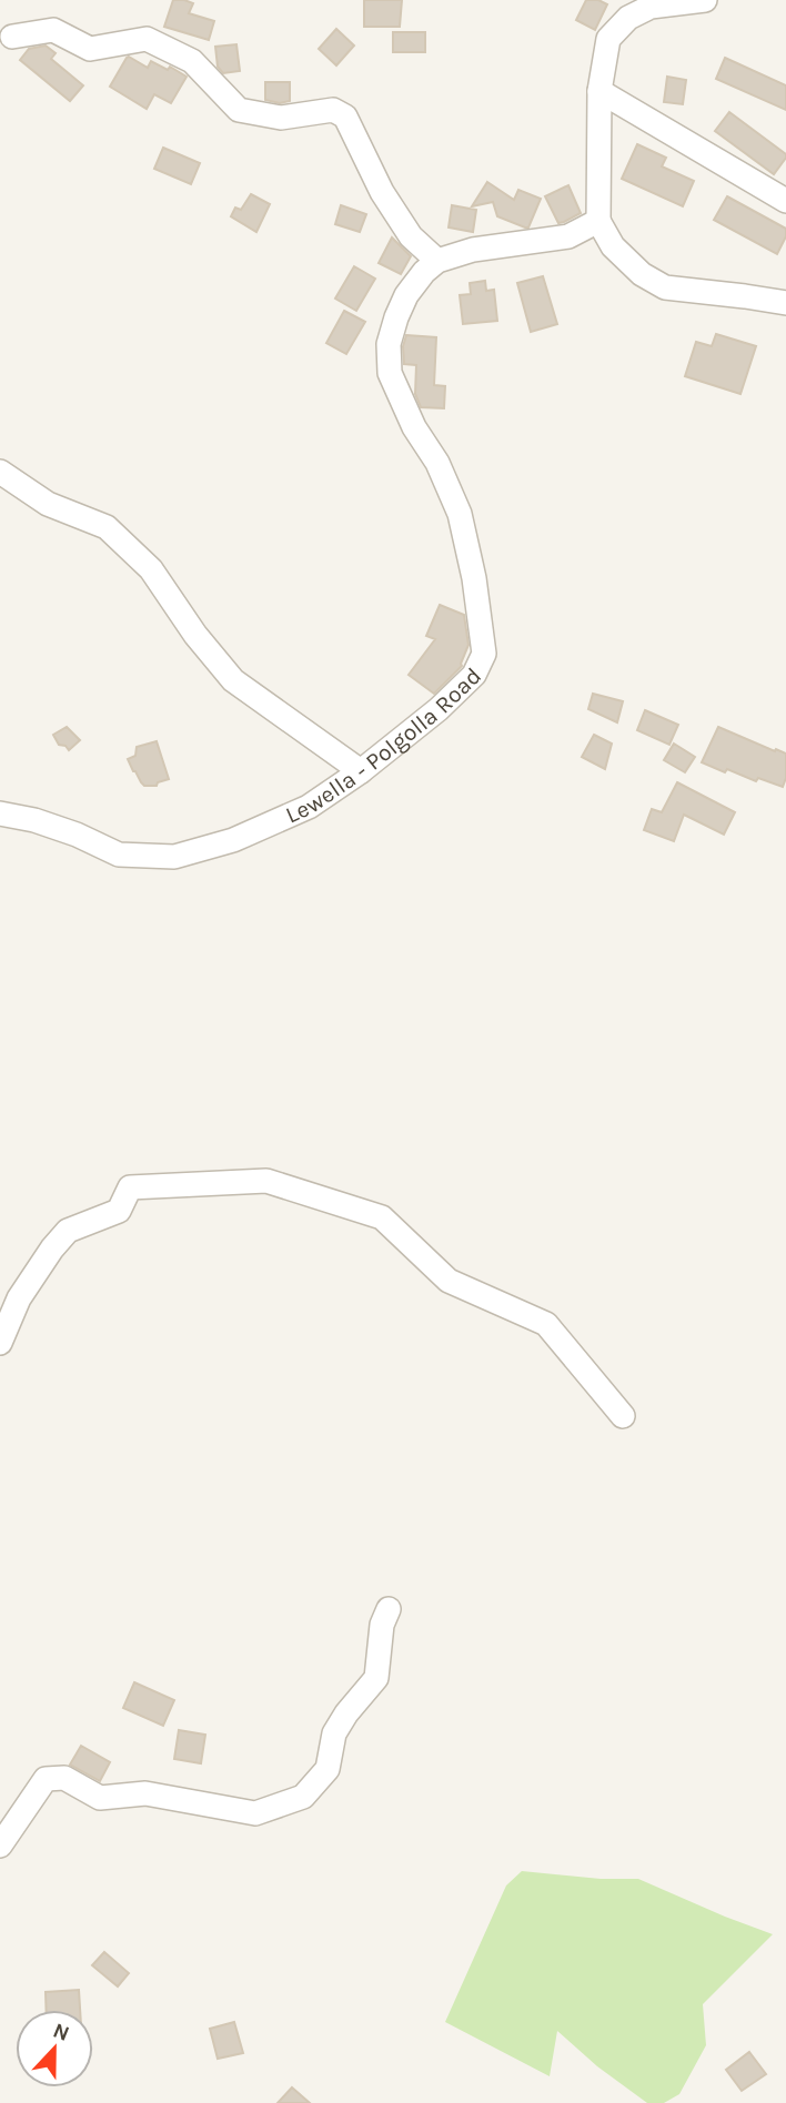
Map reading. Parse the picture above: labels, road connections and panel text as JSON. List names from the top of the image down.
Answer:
{
  "streets": {
    "street": ["Lewella - Polgolla Road"]
  },
  "north": "top"
}
